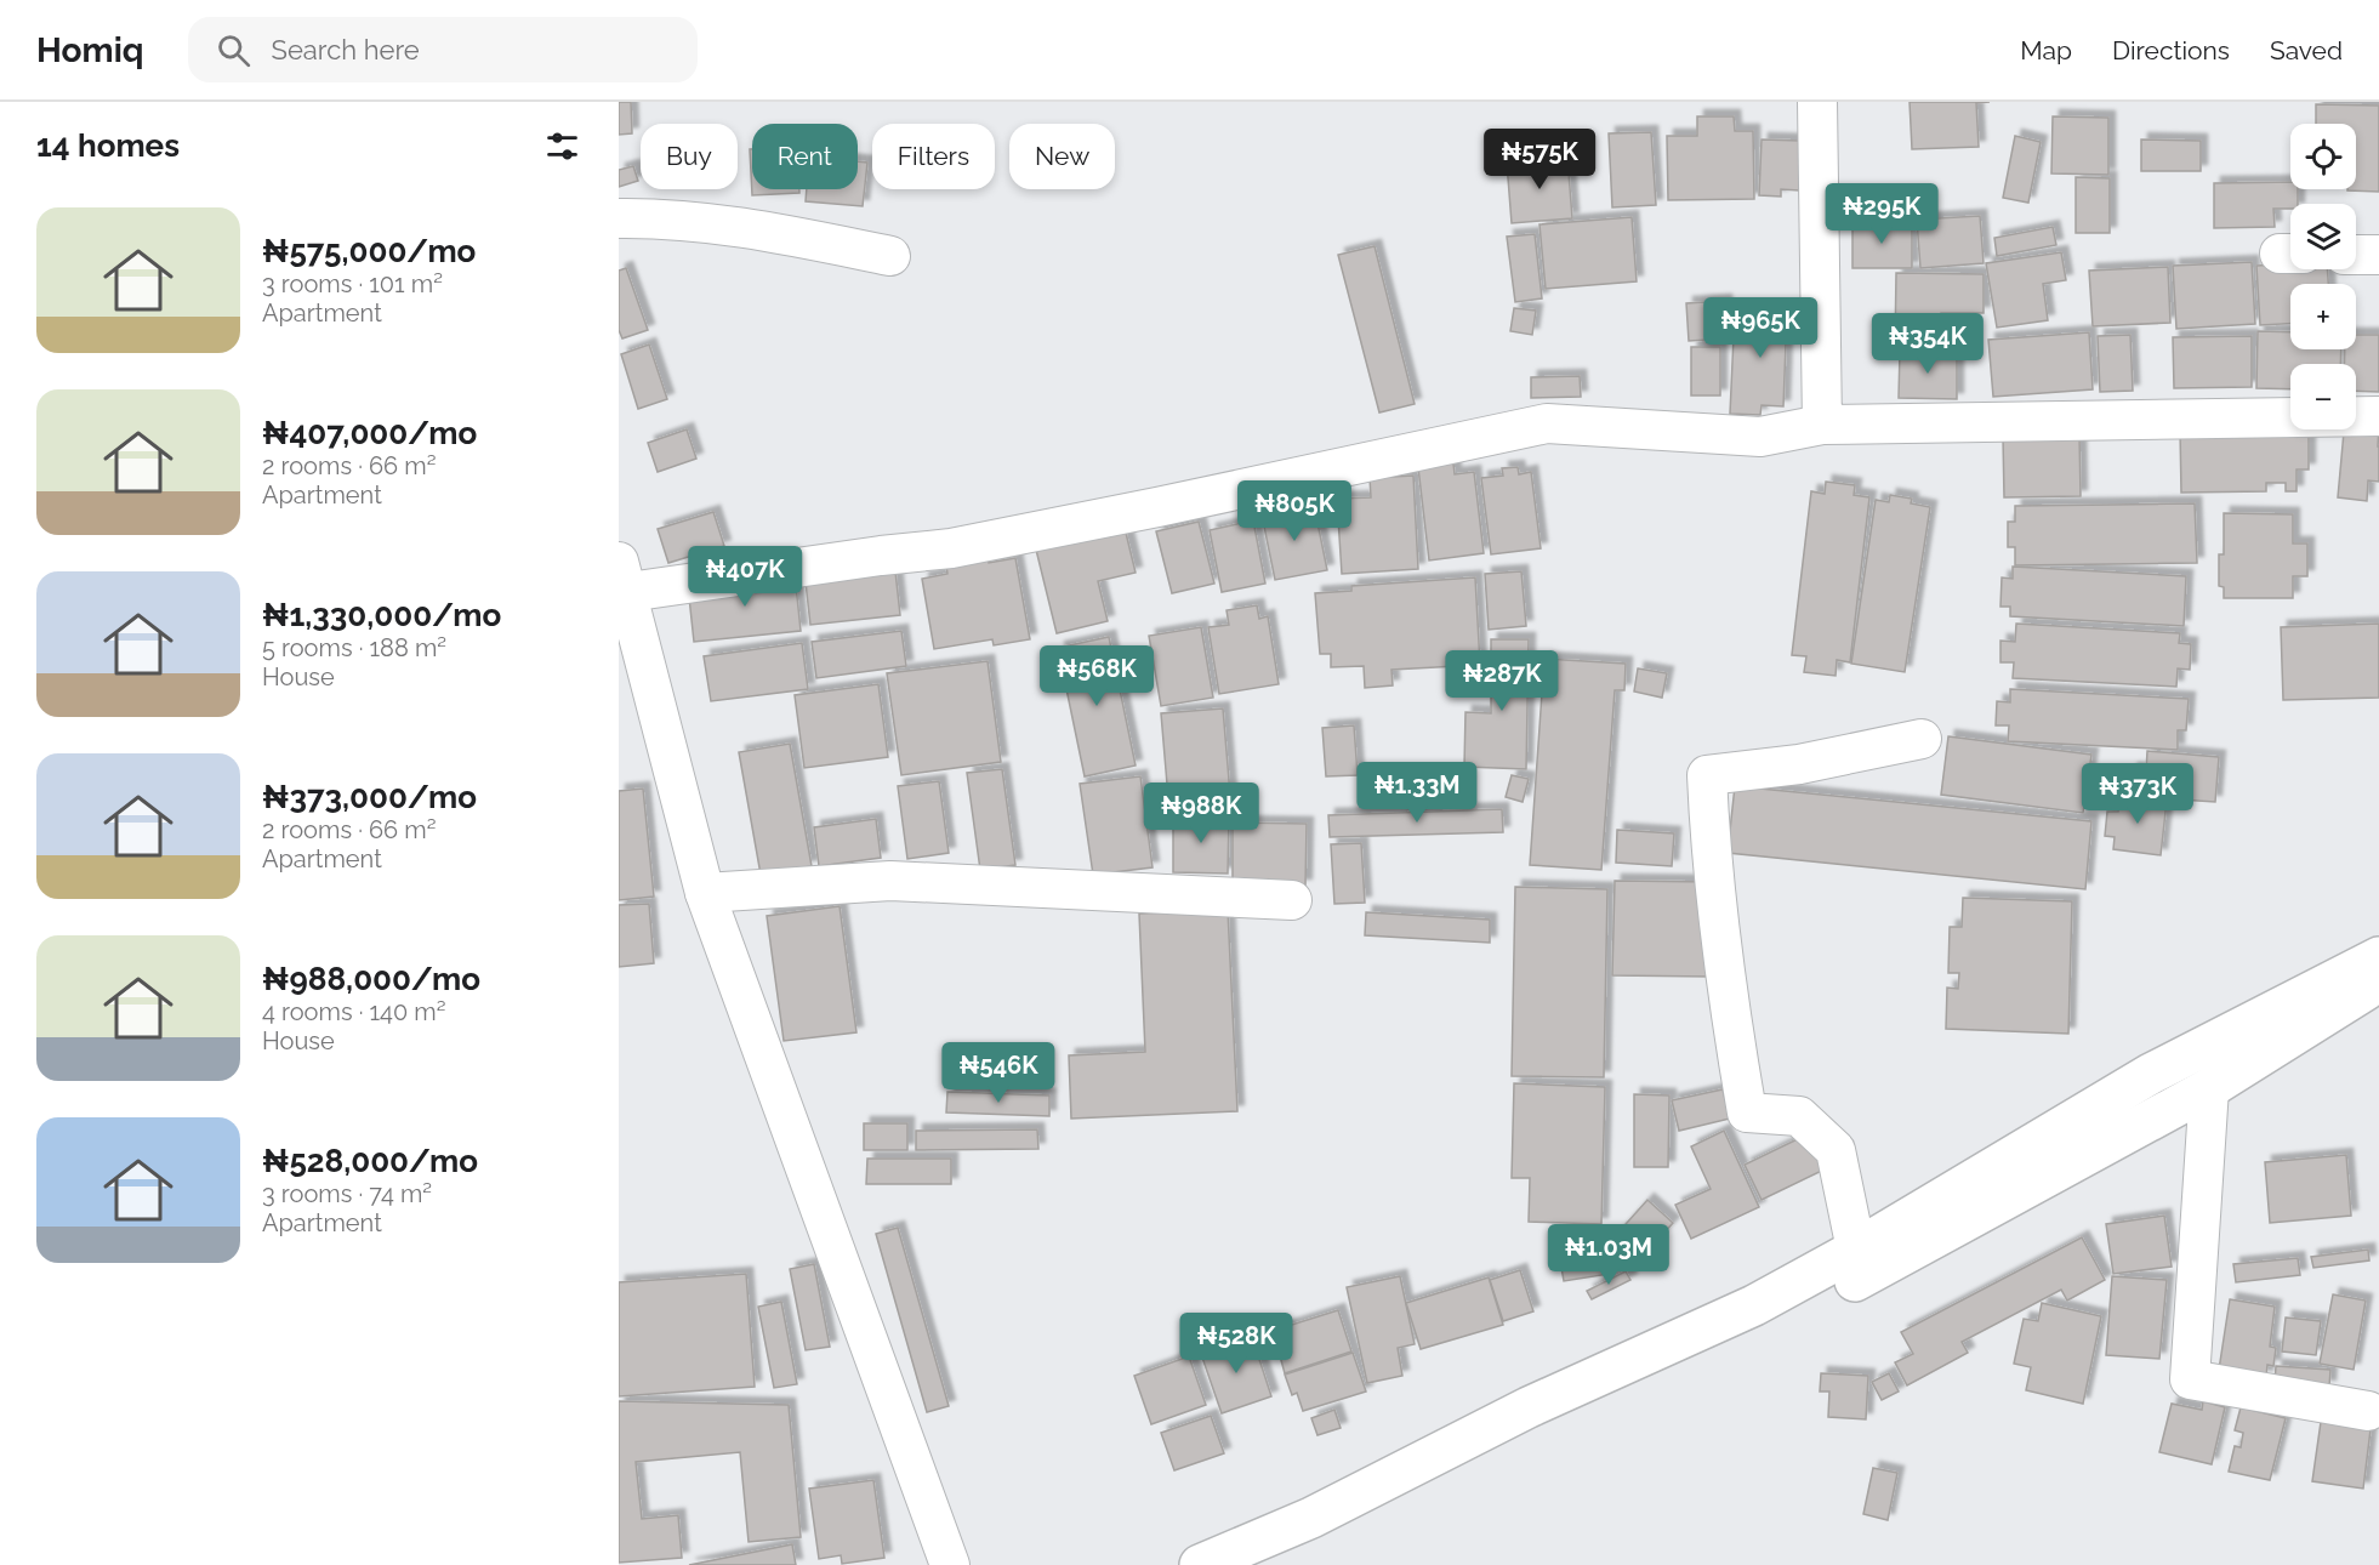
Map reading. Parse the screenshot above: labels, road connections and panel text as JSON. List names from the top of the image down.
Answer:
{
  "page": {
    "header": "Homiq",
    "search": "Search here",
    "nav": ["Map", "Directions", "Saved"],
    "heading": "14 homes",
    "map_buttons": ["+", "−"],
    "chip": [
      "Buy",
      "Rent",
      "Filters",
      "New"
    ],
    "price": [
      "₦575K",
      "₦295K",
      "₦965K",
      "₦354K",
      "₦805K",
      "₦407K",
      "₦568K",
      "₦287K",
      "₦1.33M",
      "₦373K",
      "₦988K",
      "₦546K",
      "₦1.03M",
      "₦528K"
    ],
    "list": [
      {
        "name": "₦575,000/mo",
        "note": "3 rooms · 101 m² · Apartment"
      },
      {
        "name": "₦407,000/mo",
        "note": "2 rooms · 66 m² · Apartment"
      },
      {
        "name": "₦1,330,000/mo",
        "note": "5 rooms · 188 m² · House"
      },
      {
        "name": "₦373,000/mo",
        "note": "2 rooms · 66 m² · Apartment"
      },
      {
        "name": "₦988,000/mo",
        "note": "4 rooms · 140 m² · House"
      },
      {
        "name": "₦528,000/mo",
        "note": "3 rooms · 74 m² · Apartment"
      }
    ]
  }
}
